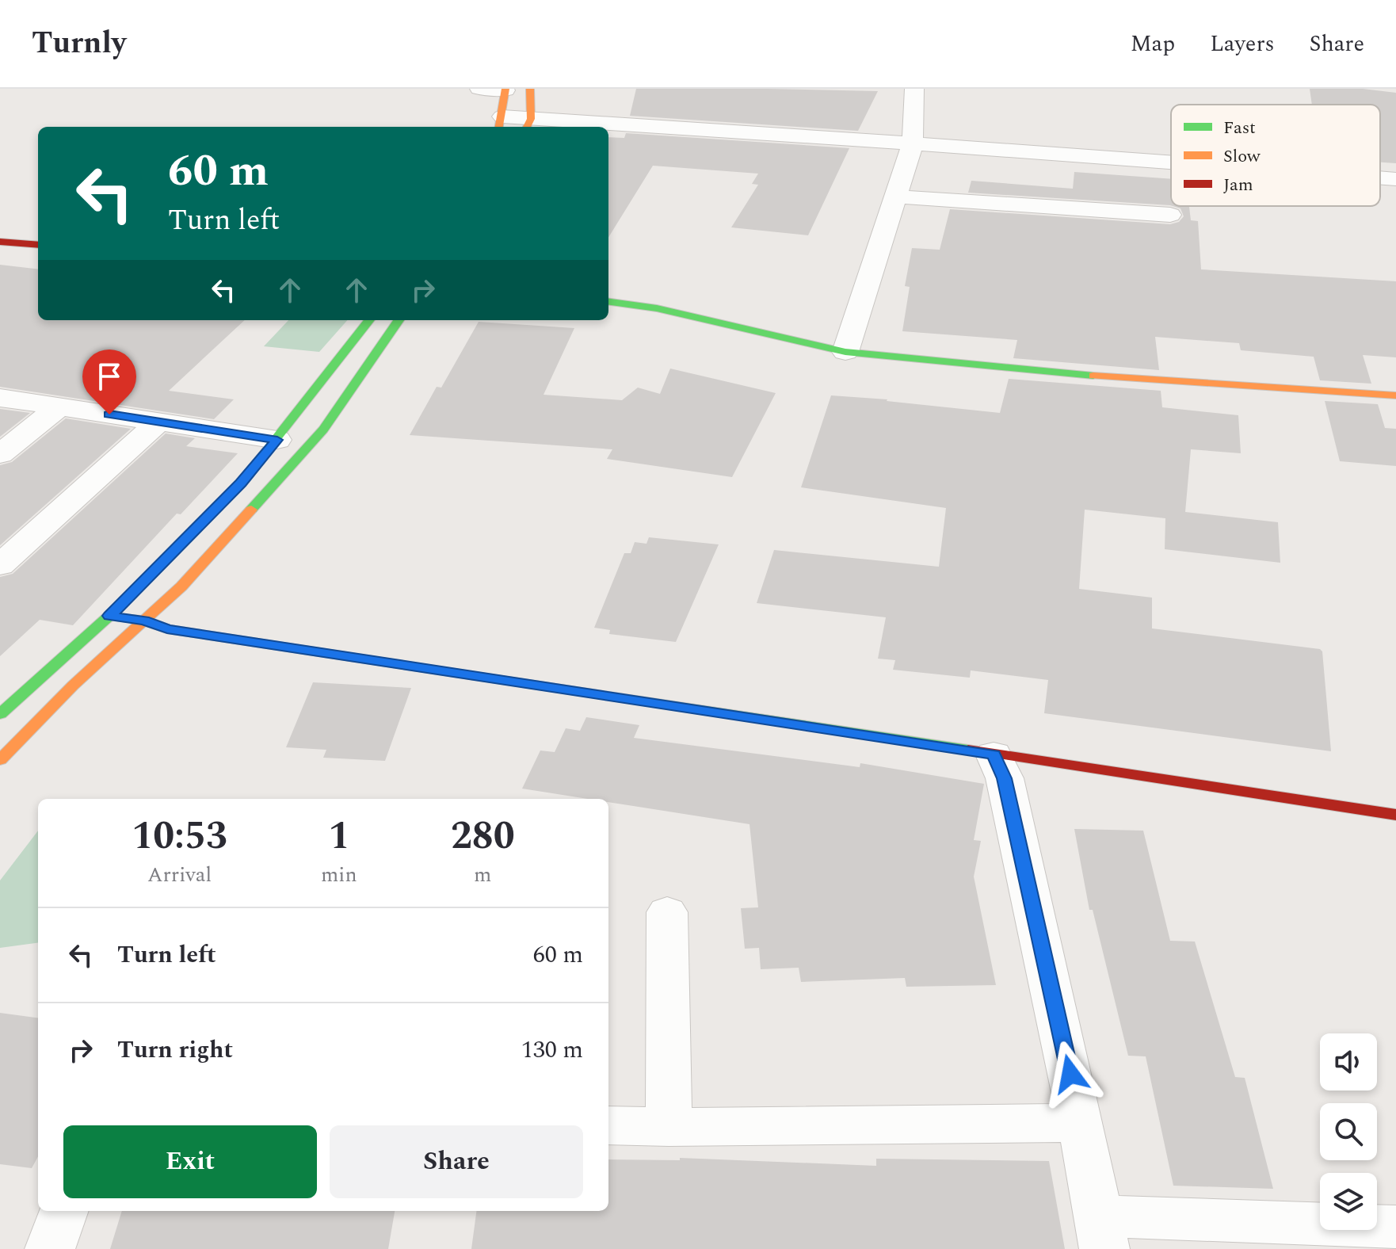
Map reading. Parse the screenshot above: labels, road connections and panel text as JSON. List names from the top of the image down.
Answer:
{
  "legend": ["Fast", "Slow", "Jam"],
  "page": {
    "header": "Turnly",
    "nav": ["Map", "Layers", "Share"],
    "turn": ["60 m", "Turn left"],
    "eta": [
      "10:53",
      "Arrival",
      "1",
      "min",
      "280",
      "m"
    ],
    "list": [
      {
        "name": "Turn left",
        "value": "60 m"
      },
      {
        "name": "Turn right",
        "value": "130 m"
      }
    ],
    "buttons": ["Exit", "Share"]
  }
}
